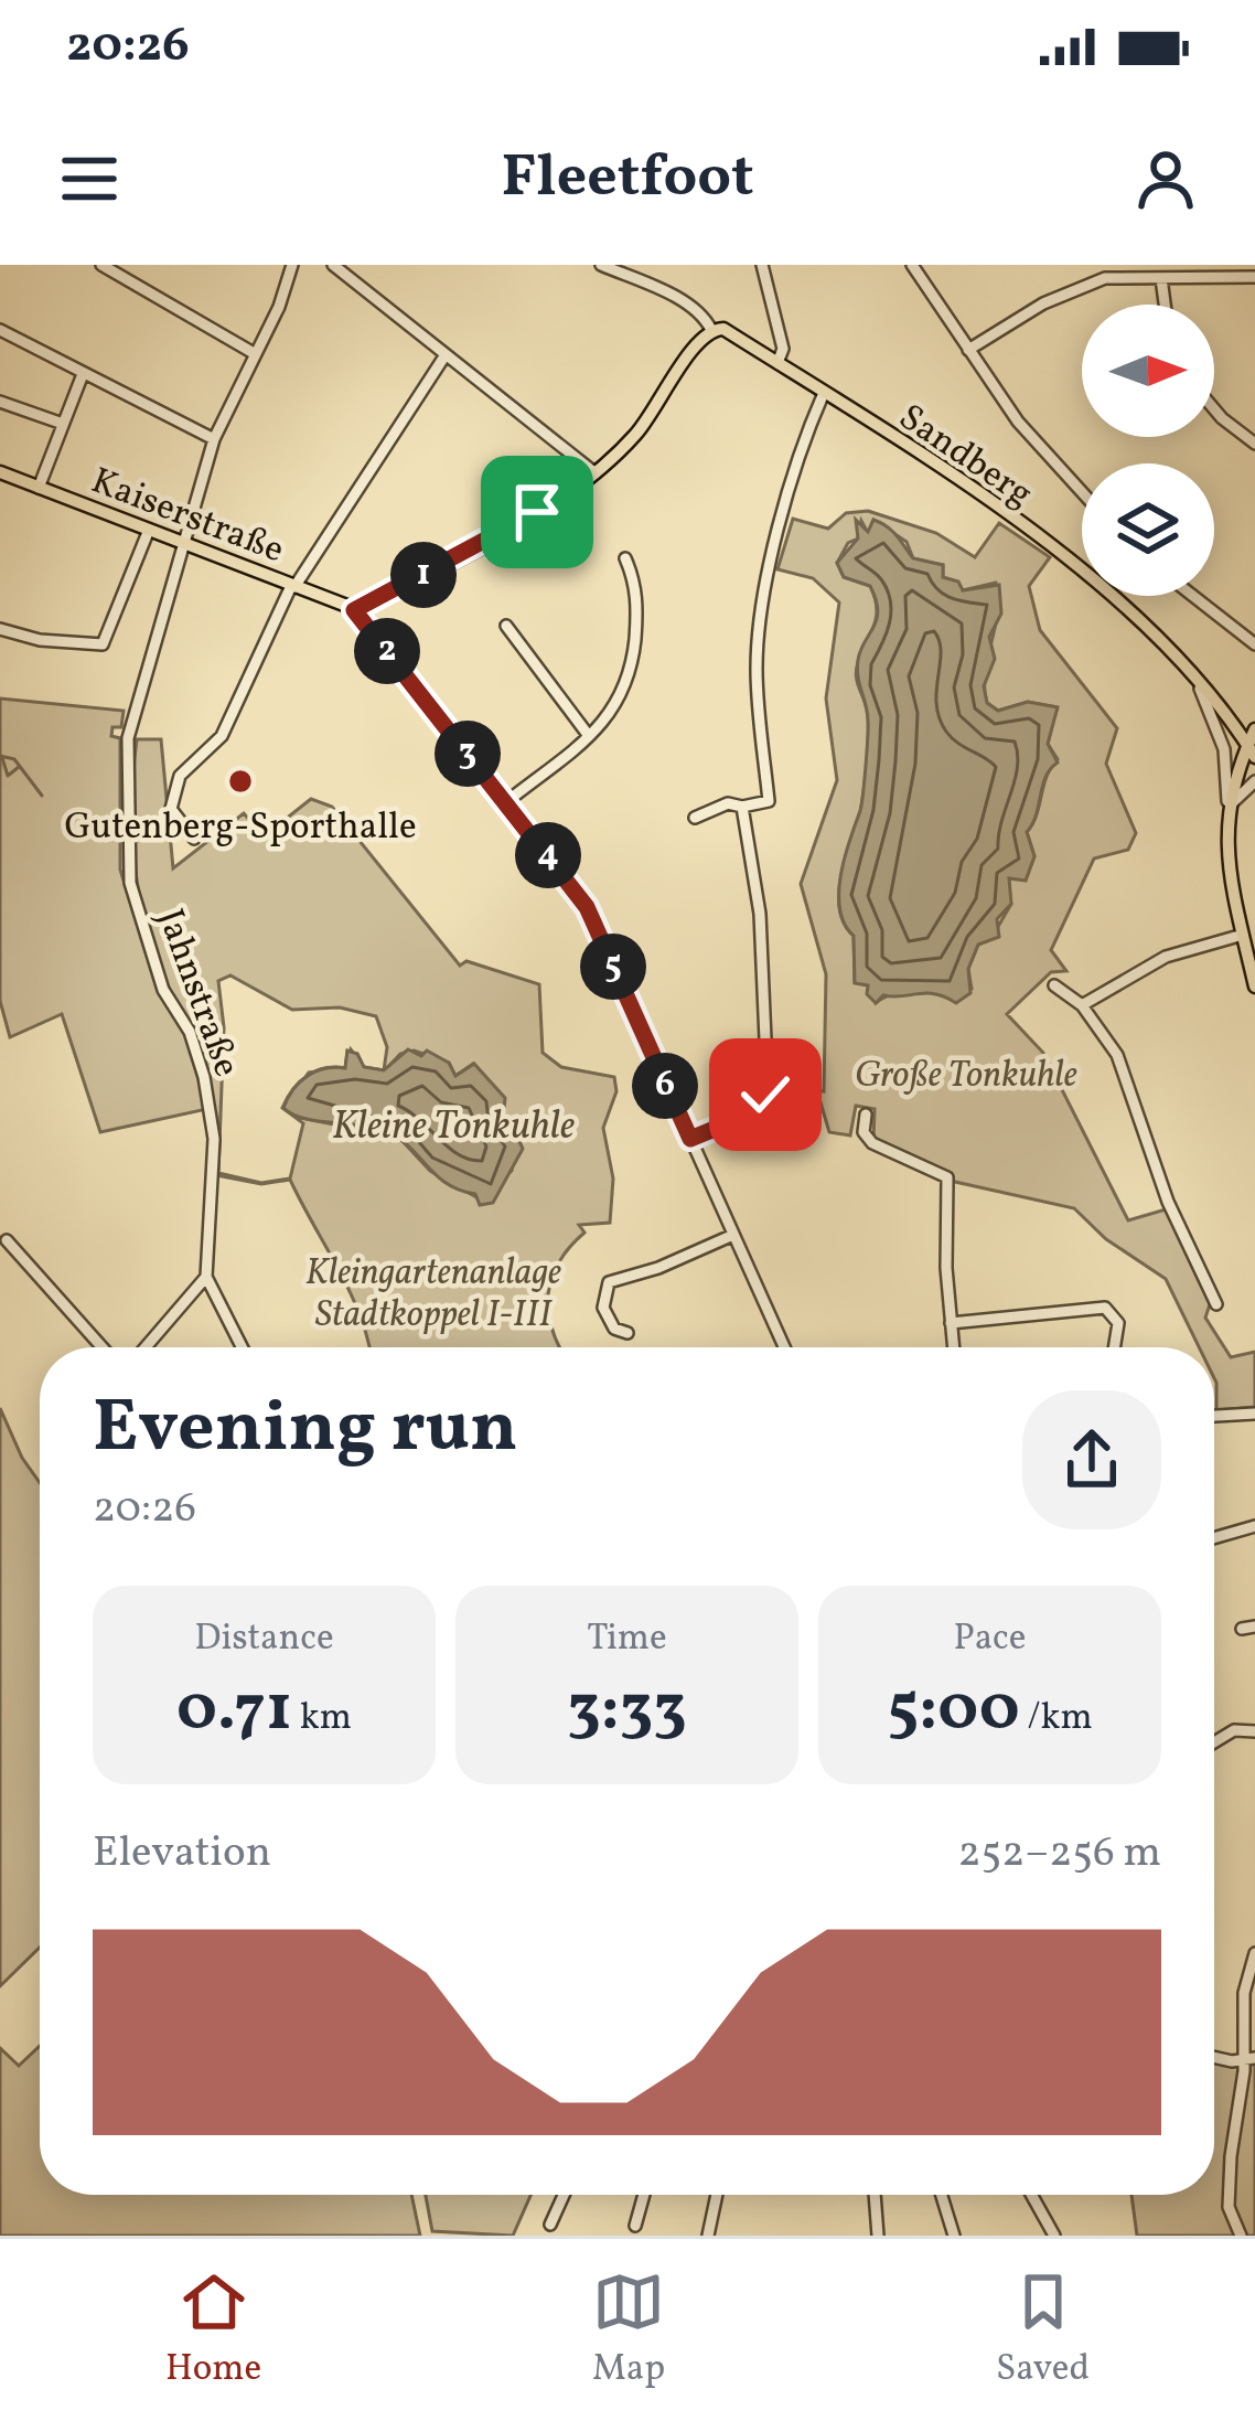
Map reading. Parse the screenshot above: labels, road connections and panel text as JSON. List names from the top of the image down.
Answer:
{
  "streets": {
    "main road": ["Sandberg", "Kaiserstraße"],
    "street": ["Jahnstraße"]
  },
  "crossings": [
    ["Kaiserstraße", "Jahnstraße"]
  ],
  "water": ["Kleine Tonkuhle"],
  "parks": ["Große Tonkuhle", "Kleingartenanlage Stadtkoppel I-III"],
  "places": ["Gutenberg-Sporthalle"],
  "north": "right",
  "page": {
    "status": "20:26",
    "header": "Fleetfoot",
    "pins": [
      "1",
      "2",
      "3",
      "4",
      "5",
      "6"
    ],
    "heading": ["Evening run", "20:26"],
    "stats": [
      ["Distance", "0.71 km"],
      ["Time", "3:33"],
      ["Pace", "5:00 /km"]
    ],
    "chart": ["Elevation", "252–256 m"],
    "tabs": ["Home", "Map", "Saved"]
  }
}
